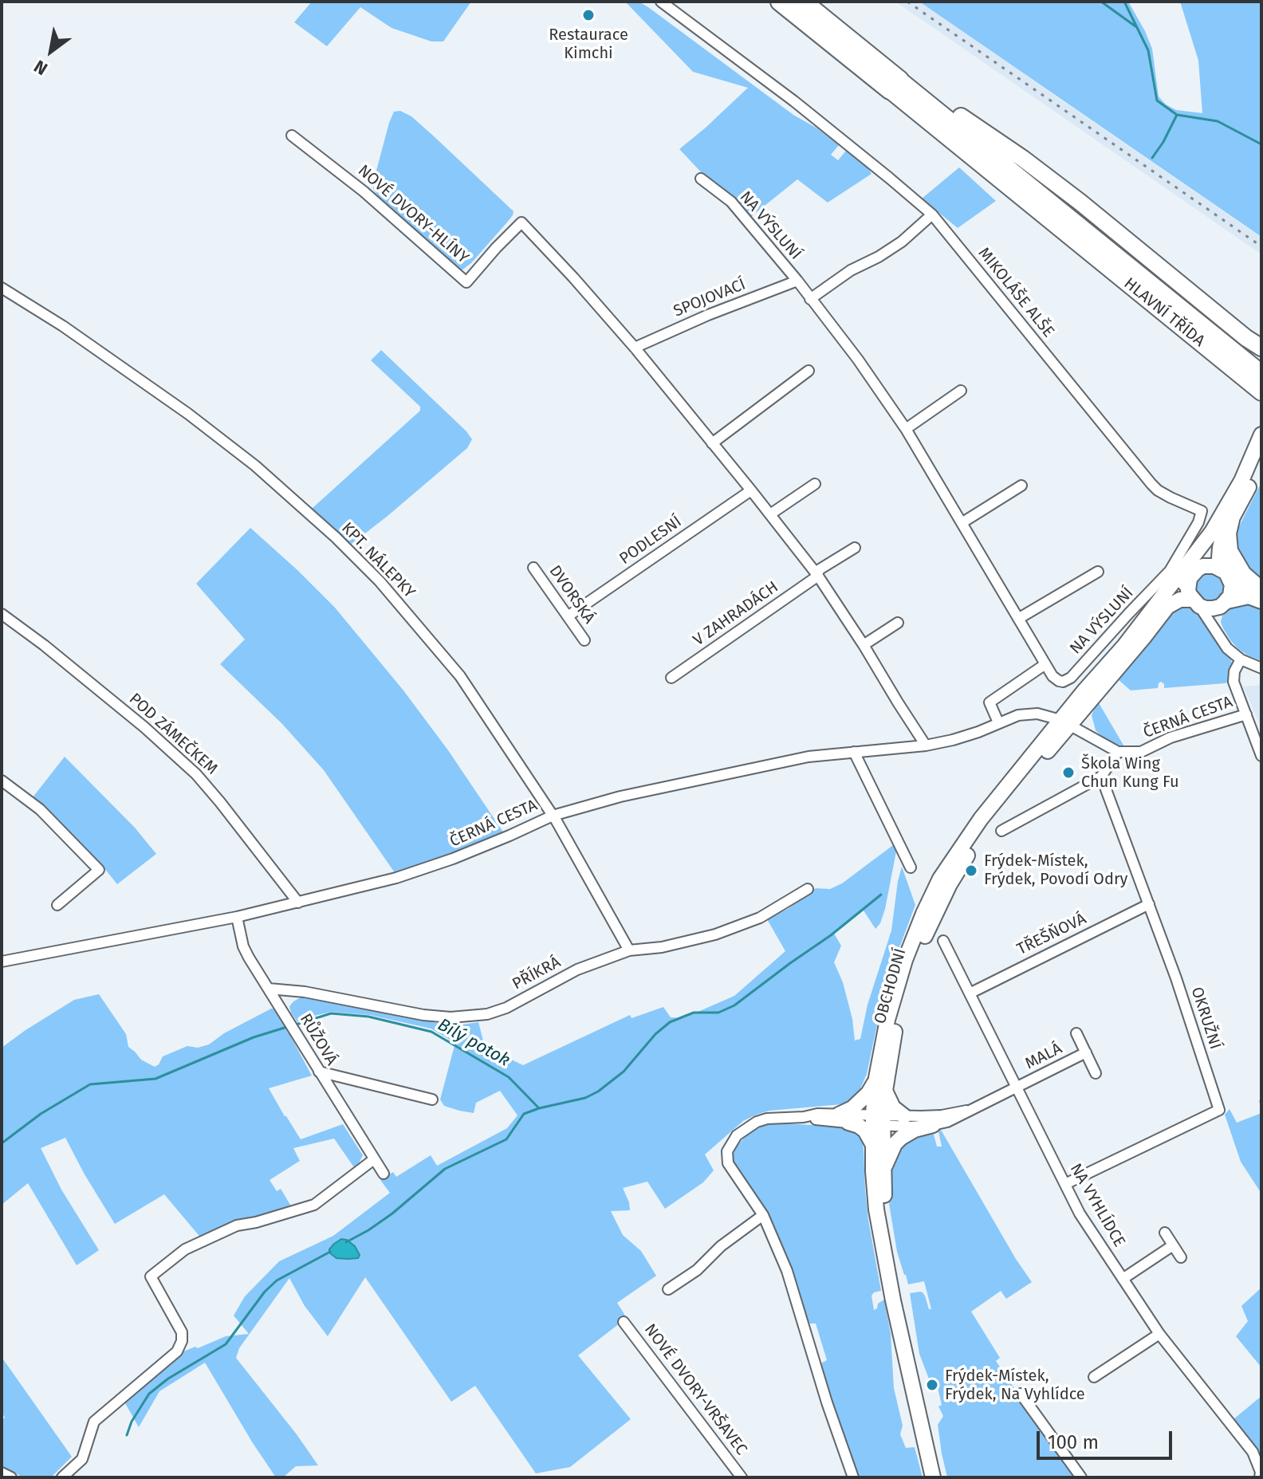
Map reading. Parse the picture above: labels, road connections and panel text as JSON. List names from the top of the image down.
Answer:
{
  "streets": {
    "highway": ["HLAVNÍ TŘÍDA"],
    "main road": ["OBCHODNÍ"],
    "street": [
      "NOVÉ DVORY-HLÍNY",
      "NA VÝSLUNÍ",
      "MIKOLÁŠE ALŠE",
      "SPOJOVACÍ",
      "PODLESNÍ",
      "KPT. NÁLEPKY",
      "DVORSKÁ",
      "V ZAHRADÁCH",
      "ČERNÁ CESTA",
      "POD ZÁMEČKEM",
      "TŘEŠŇOVÁ",
      "PŘÍKRÁ",
      "OKRUŽNÍ",
      "RŮŽOVÁ",
      "MALÁ",
      "NA VYHLÍDCE",
      "NOVÉ DVORY-VRŠAVEC"
    ]
  },
  "crossings": [
    ["NOVÉ DVORY-HLÍNY", "SPOJOVACÍ"],
    ["NA VÝSLUNÍ", "MIKOLÁŠE ALŠE"],
    ["NA VÝSLUNÍ", "SPOJOVACÍ"],
    ["PODLESNÍ", "DVORSKÁ"],
    ["KPT. NÁLEPKY", "ČERNÁ CESTA"],
    ["KPT. NÁLEPKY", "PŘÍKRÁ"],
    ["ČERNÁ CESTA", "POD ZÁMEČKEM"],
    ["ČERNÁ CESTA", "OBCHODNÍ"],
    ["ČERNÁ CESTA", "RŮŽOVÁ"],
    ["TŘEŠŇOVÁ", "OKRUŽNÍ"],
    ["TŘEŠŇOVÁ", "NA VYHLÍDCE"],
    ["PŘÍKRÁ", "RŮŽOVÁ"],
    ["OKRUŽNÍ", "NA VYHLÍDCE"],
    ["MALÁ", "NA VYHLÍDCE"]
  ],
  "water": ["Bílý potok"],
  "places": [
    "Restaurace Kimchi",
    "Škola Wing Chun Kung Fu",
    "Frýdek-Místek, Frýdek, Povodí Odry",
    "Frýdek-Místek, Frýdek, Na Vyhlídce"
  ],
  "scale_bar": "100 m",
  "north": "bottom left"
}
